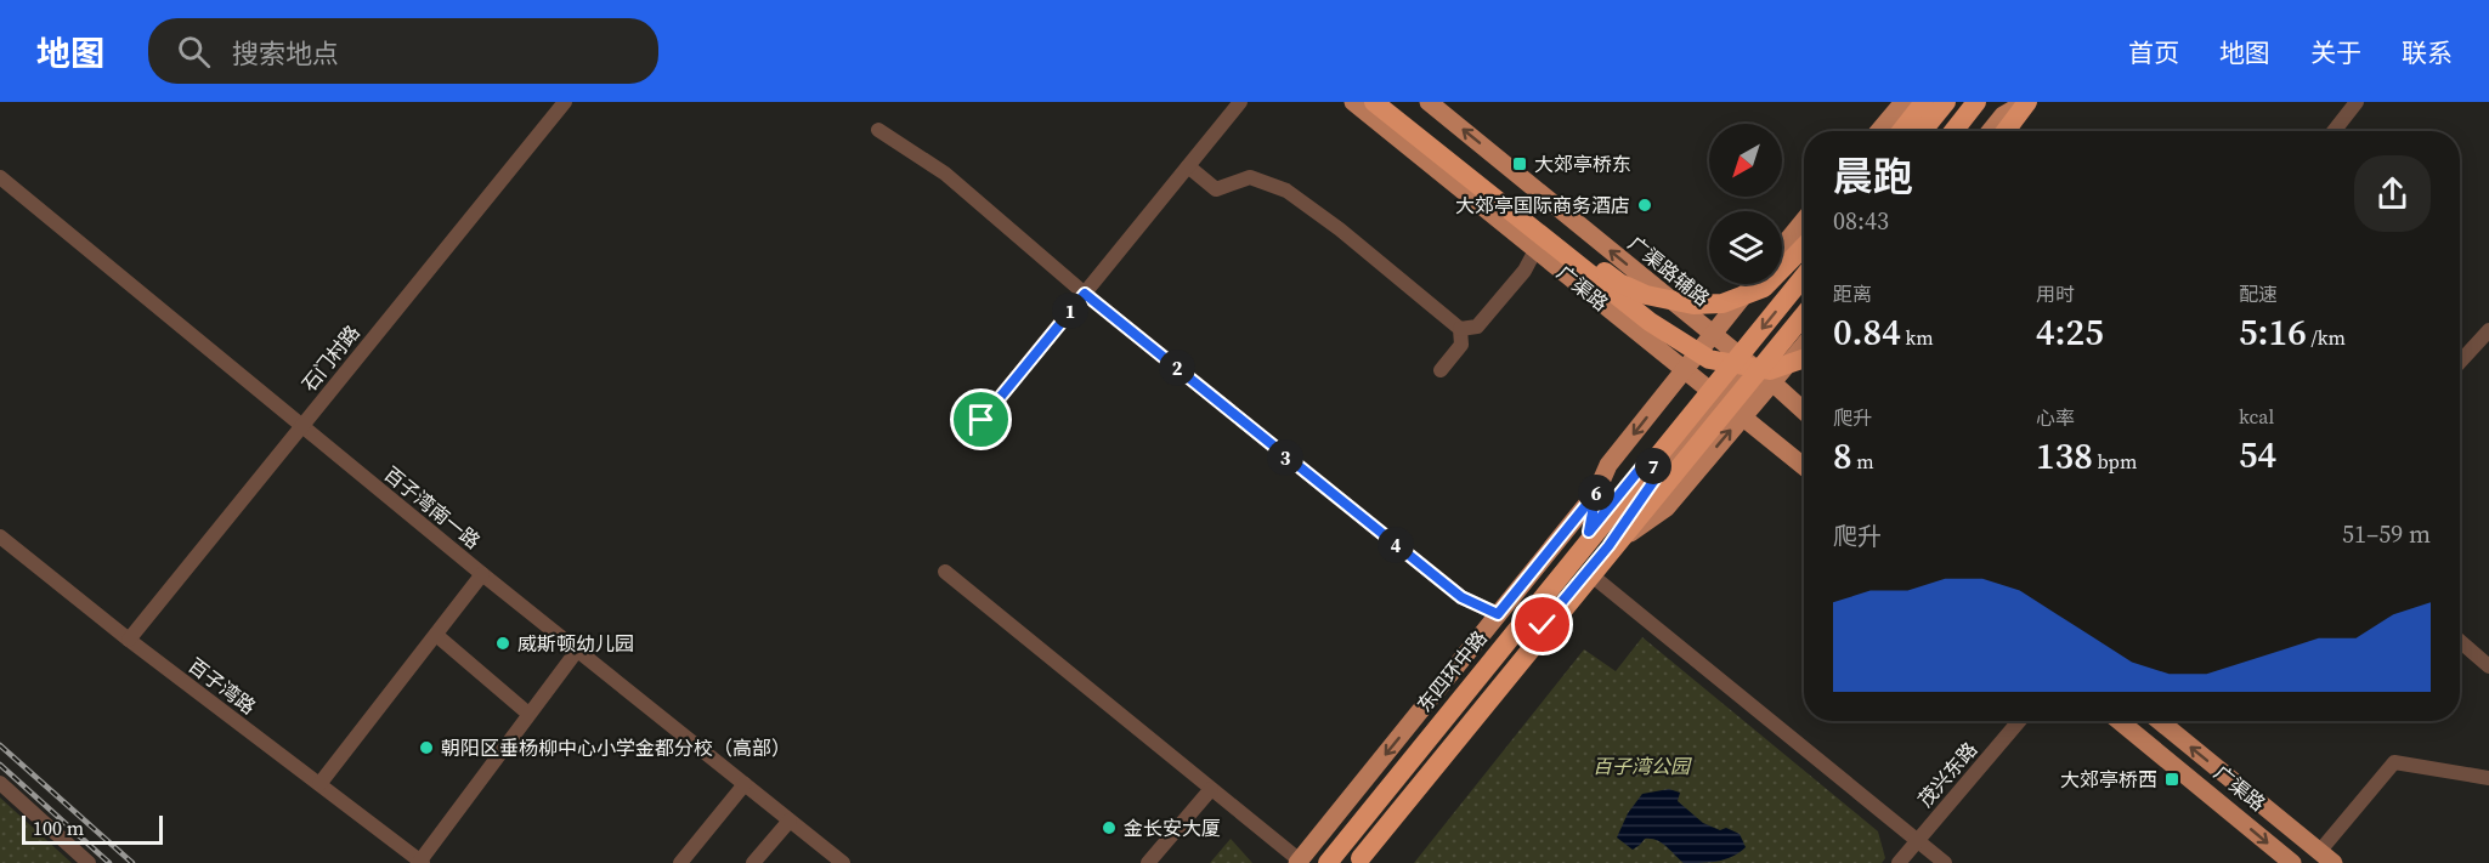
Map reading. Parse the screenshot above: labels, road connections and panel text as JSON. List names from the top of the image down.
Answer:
{
  "streets": {
    "highway": ["广渠路", "东四环中路"],
    "main road": ["广渠路辅路"],
    "street": [
      "石门村路",
      "百子湾南一路",
      "百子湾路",
      "茂兴东路"
    ]
  },
  "crossings": [
    ["广渠路辅路", "东四环中路"],
    ["广渠路", "东四环中路"],
    ["石门村路", "百子湾南一路"],
    ["石门村路", "百子湾路"]
  ],
  "parks": ["百子湾公园"],
  "places": {
    "transit": ["大郊亭桥东", "大郊亭桥西"],
    "other": [
      "大郊亭国际商务酒店",
      "威斯顿幼儿园",
      "朝阳区垂杨柳中心小学金都分校（高部）",
      "金长安大厦"
    ]
  },
  "scale_bar": "100 m",
  "north": "bottom left",
  "page": {
    "header": "地图",
    "search": "搜索地点",
    "nav": [
      "首页",
      "地图",
      "关于",
      "联系"
    ],
    "heading": ["晨跑", "08:43"],
    "stats": [
      ["距离", "0.84 km"],
      ["用时", "4:25"],
      ["配速", "5:16 /km"],
      ["爬升", "8 m"],
      ["心率", "138 bpm"],
      ["kcal", "54"]
    ],
    "pins": [
      "1",
      "2",
      "3",
      "7",
      "6",
      "4"
    ],
    "chart": ["爬升", "51–59 m"],
    "scale": "100 m"
  }
}
